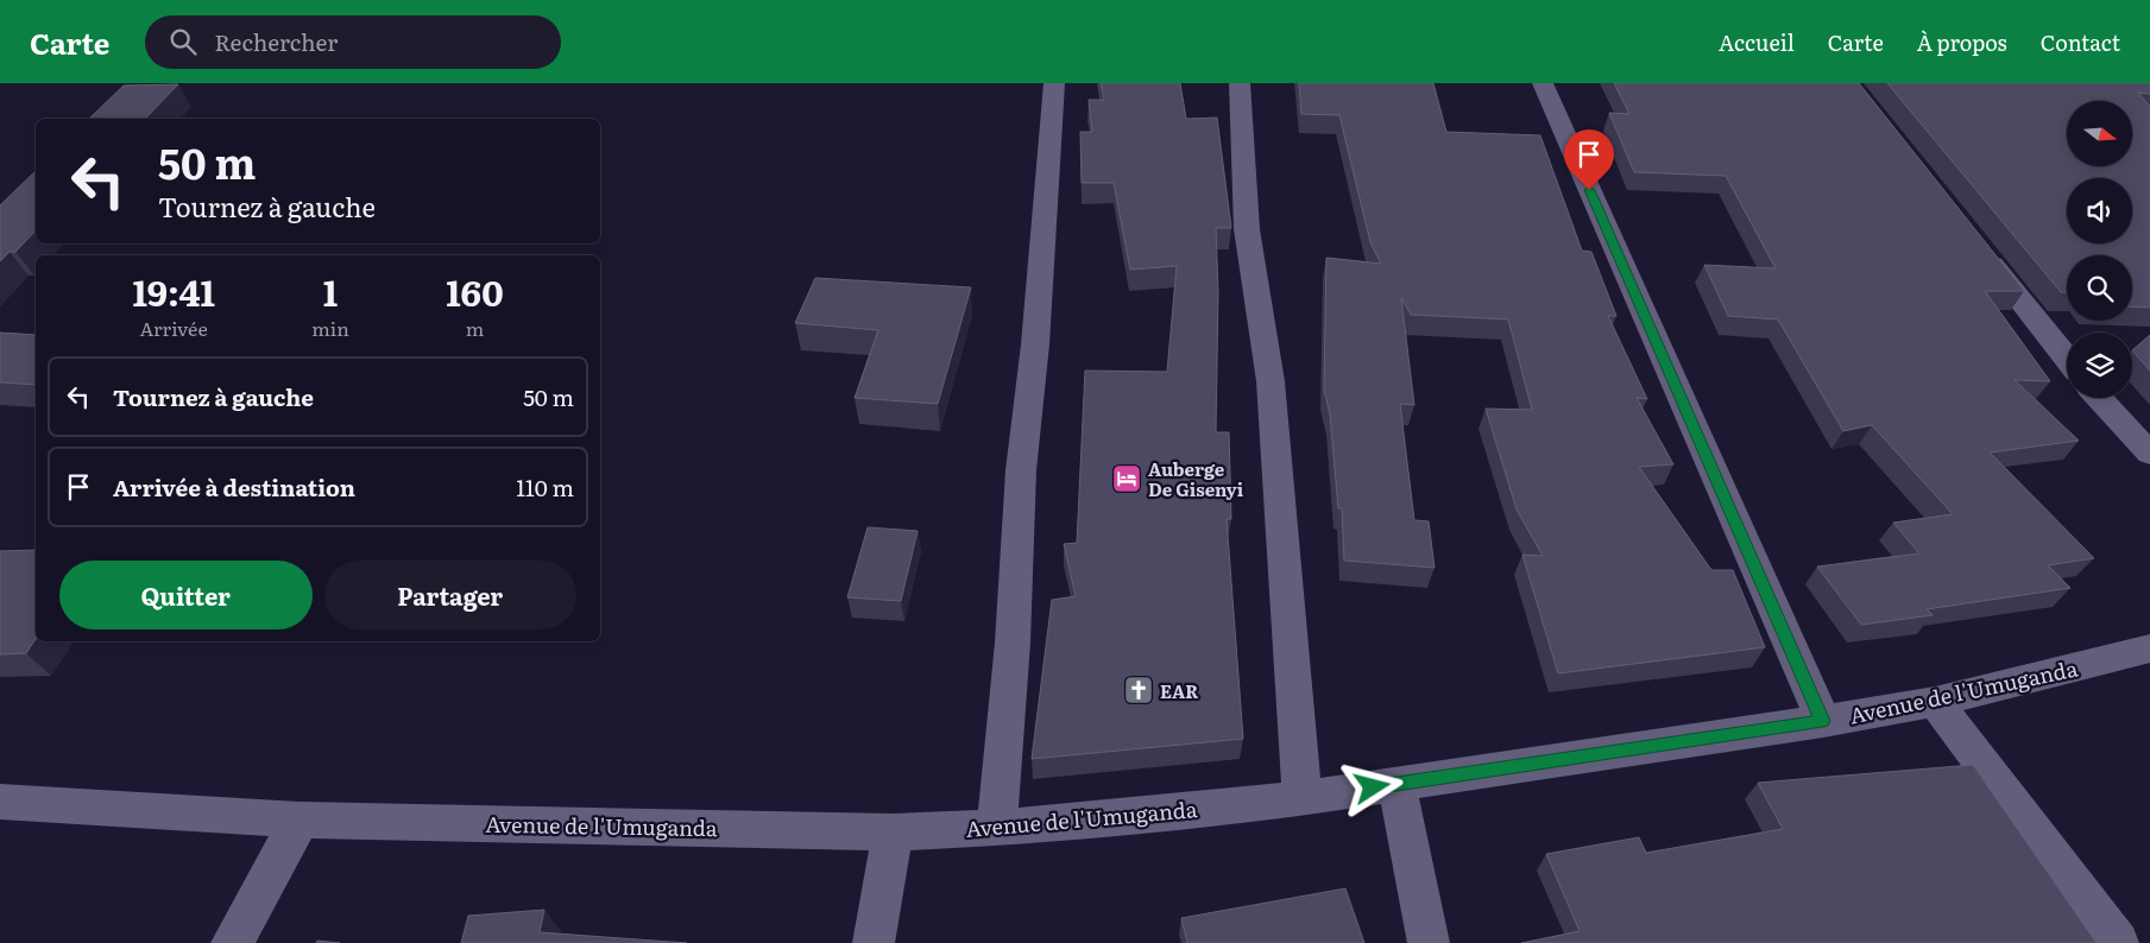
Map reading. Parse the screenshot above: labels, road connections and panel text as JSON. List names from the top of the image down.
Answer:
{
  "streets": {
    "street": ["Avenue de l'Umuganda"]
  },
  "places": {
    "hotel": ["Auberge De Gisenyi"],
    "church": ["EAR"]
  },
  "north": "right",
  "page": {
    "header": "Carte",
    "search": "Rechercher",
    "nav": [
      "Accueil",
      "Carte",
      "À propos",
      "Contact"
    ],
    "turn": ["50 m", "Tournez à gauche"],
    "eta": [
      "19:41",
      "Arrivée",
      "1",
      "min",
      "160",
      "m"
    ],
    "list": [
      {
        "name": "Tournez à gauche",
        "value": "50 m"
      },
      {
        "name": "Arrivée à destination",
        "value": "110 m"
      }
    ],
    "buttons": ["Quitter", "Partager"]
  }
}
